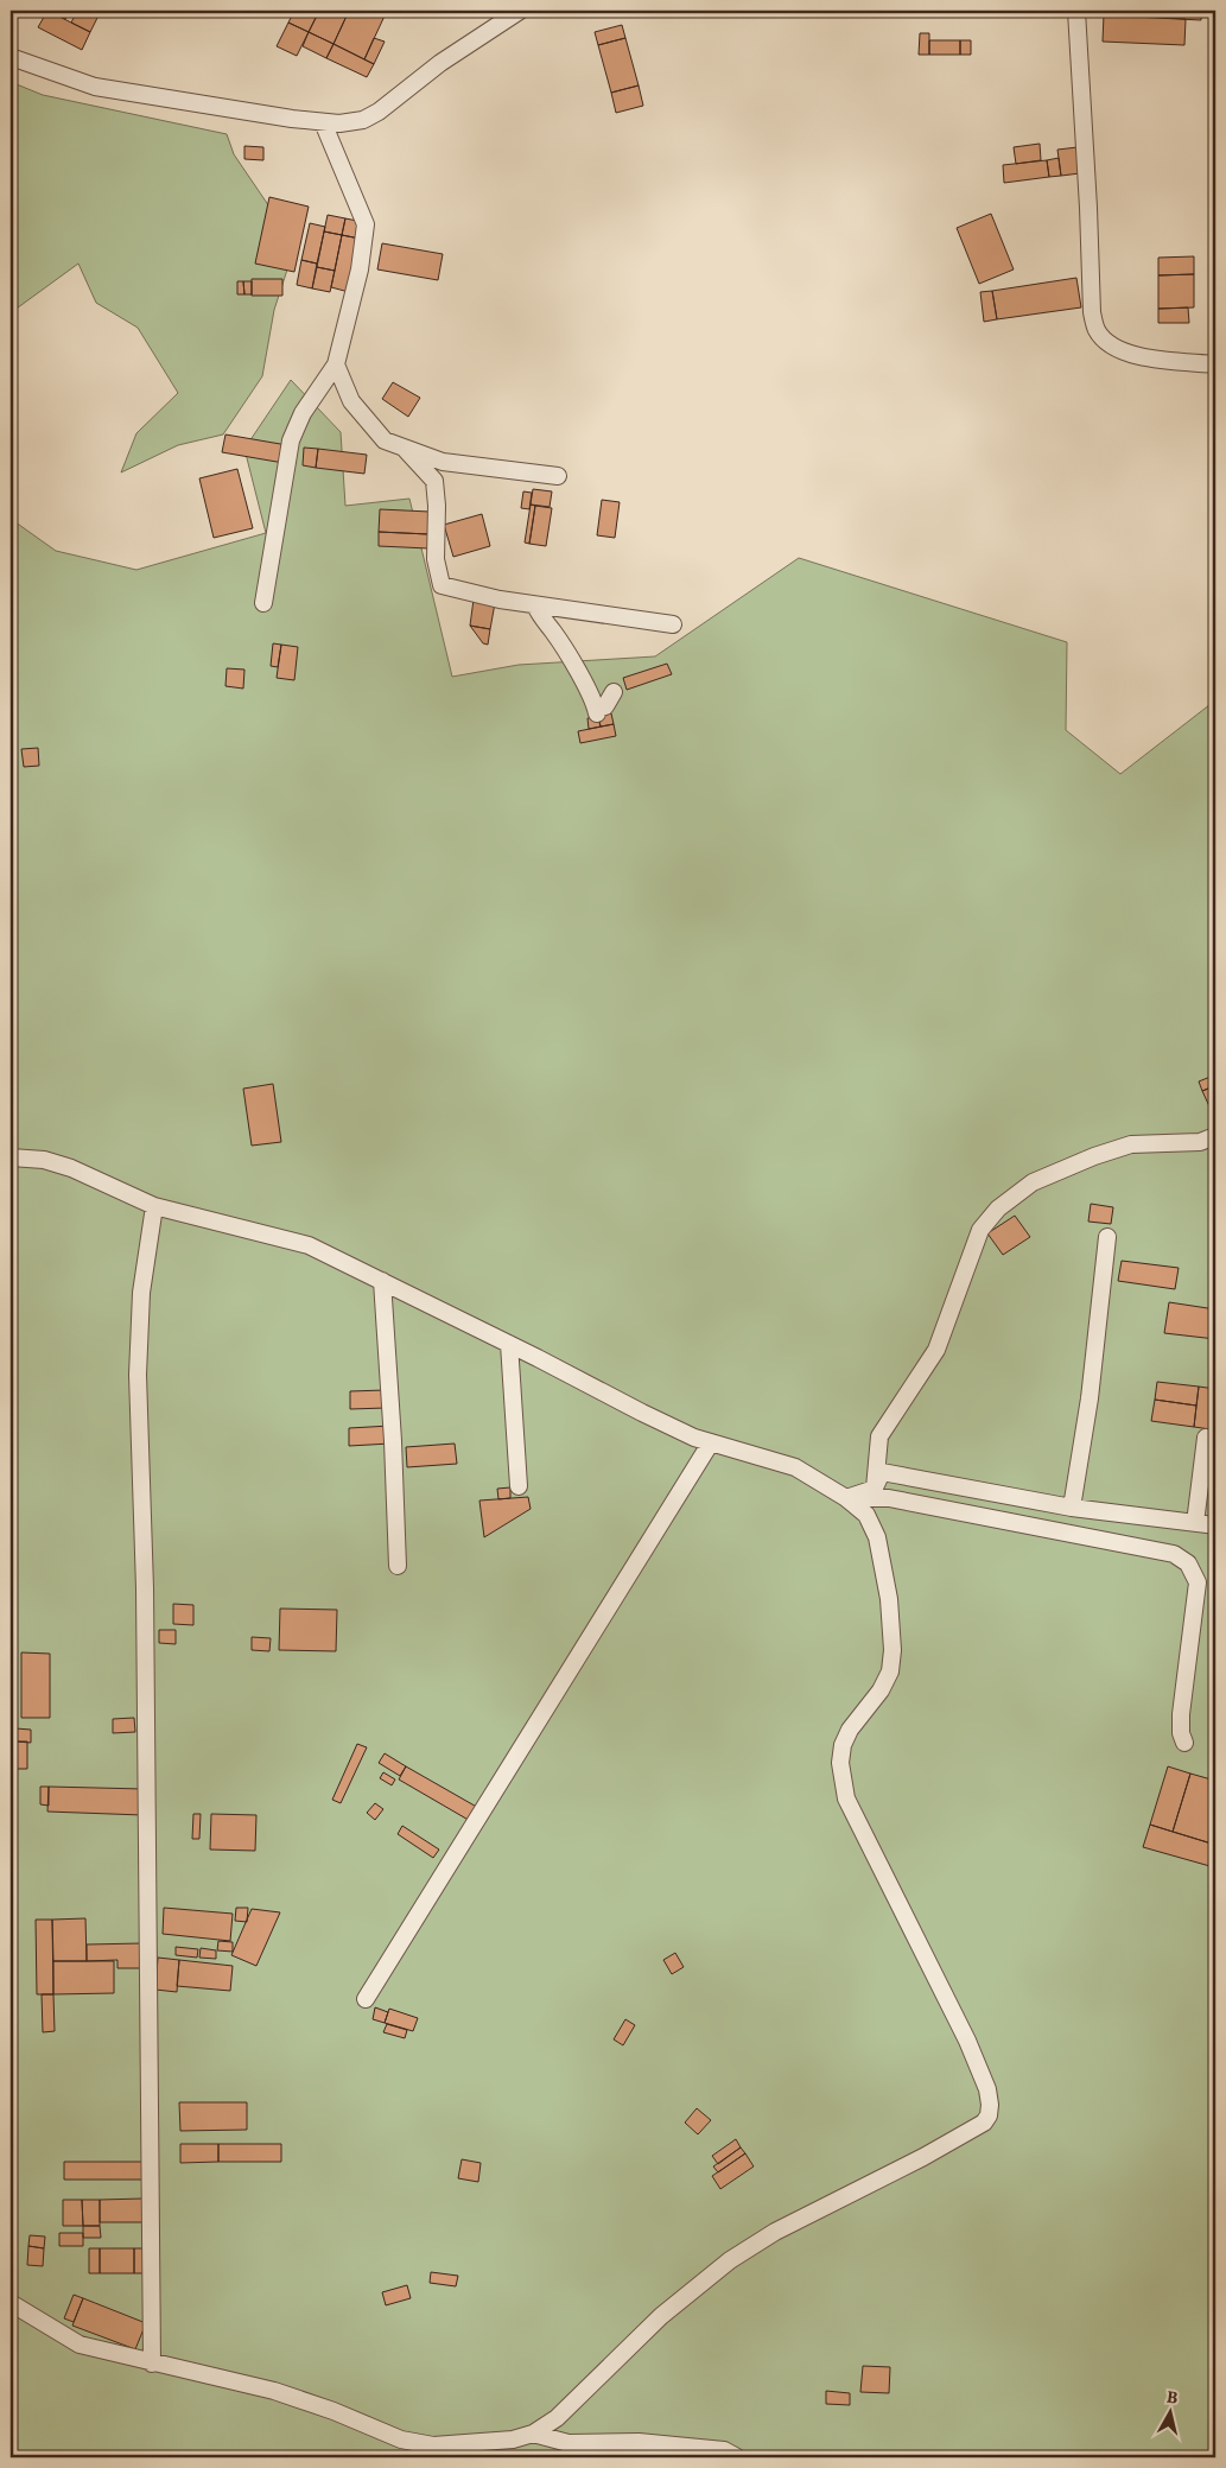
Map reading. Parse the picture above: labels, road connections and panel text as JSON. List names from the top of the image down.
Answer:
{
  "north": "top"
}
